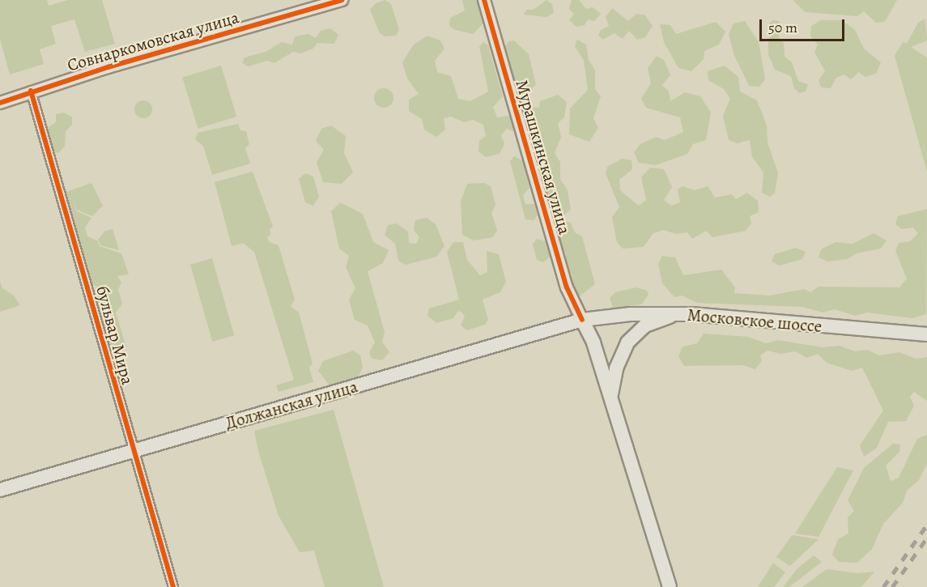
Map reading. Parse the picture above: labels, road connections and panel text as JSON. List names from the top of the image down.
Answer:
{
  "streets": {
    "main road": ["Мурашкинская улица", "Московское шоссе", "Должанская улица"],
    "street": ["Совнаркомовская улица", "бульвар Мира"]
  },
  "crossings": [
    ["Совнаркомовская улица", "бульвар Мира"],
    ["Мурашкинская улица", "Московское шоссе"],
    ["Мурашкинская улица", "Должанская улица"],
    ["Московское шоссе", "Должанская улица"],
    ["бульвар Мира", "Должанская улица"]
  ],
  "scale_bar": "50 m"
}
